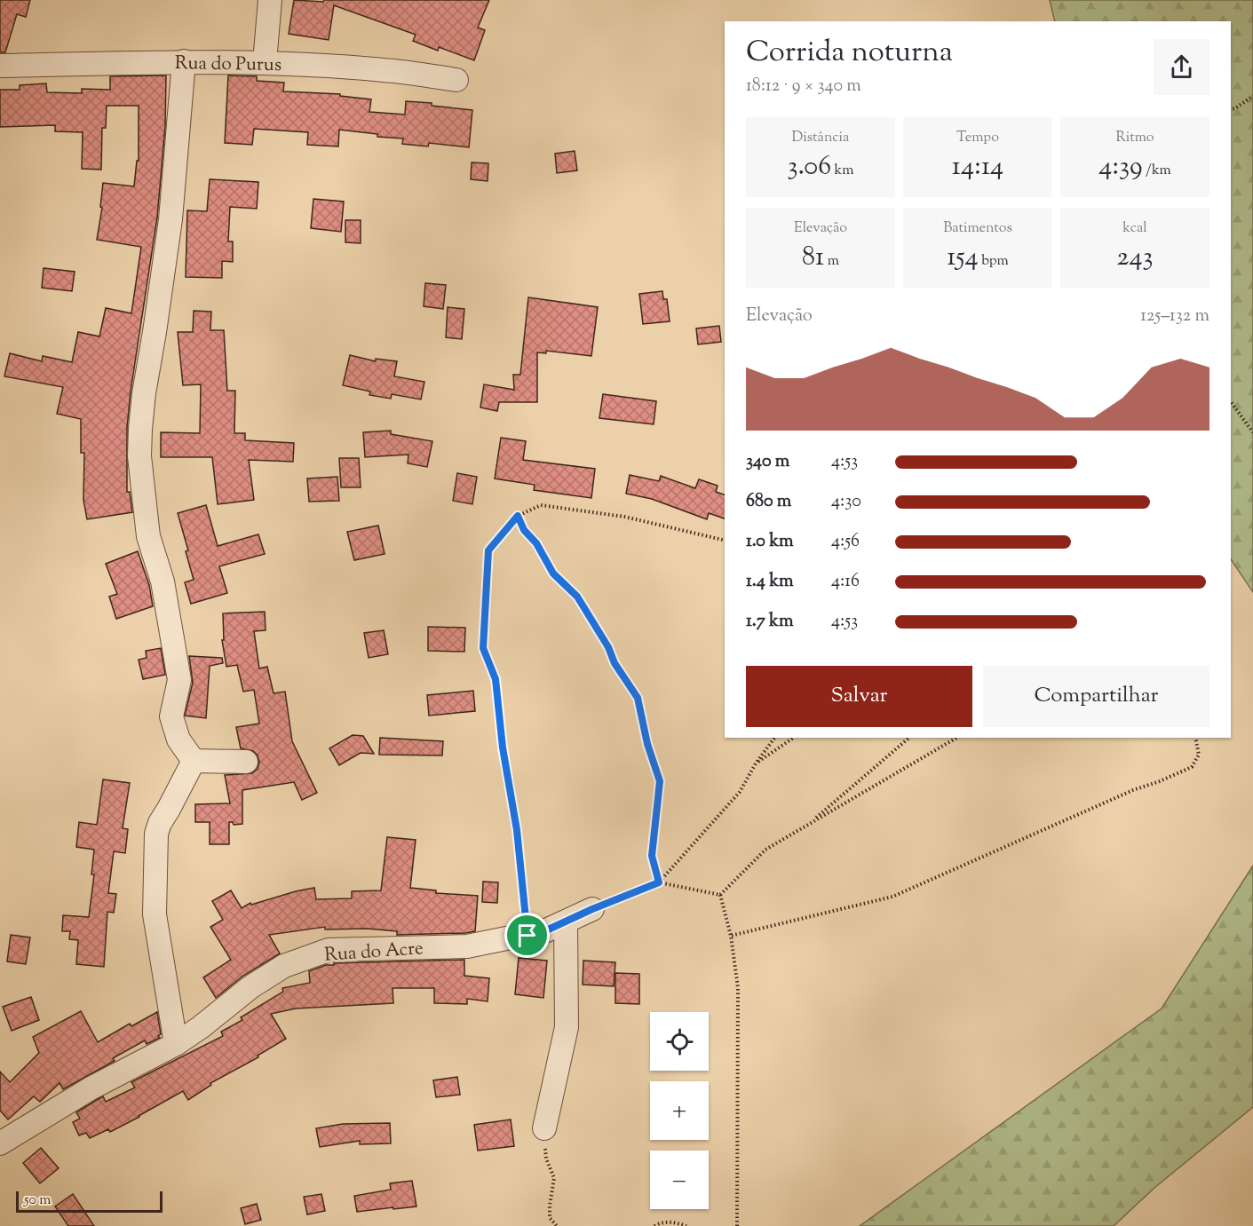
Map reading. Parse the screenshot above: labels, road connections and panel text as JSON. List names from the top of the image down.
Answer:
{
  "streets": {
    "street": ["Rua do Purus", "Rua do Acre"]
  },
  "scale_bar": "50 m",
  "page": {
    "heading": ["Corrida noturna", "18:12 · 9 × 340 m"],
    "stats": [
      ["Distância", "3.06 km"],
      ["Tempo", "14:14"],
      ["Ritmo", "4:39 /km"],
      ["Elevação", "81 m"],
      ["Batimentos", "154 bpm"],
      ["kcal", "243"]
    ],
    "chart": ["Elevação", "125–132 m"],
    "list": [
      {
        "name": "340 m",
        "note": "4:53"
      },
      {
        "name": "680 m",
        "note": "4:30"
      },
      {
        "name": "1.0 km",
        "note": "4:56"
      },
      {
        "name": "1.4 km",
        "note": "4:16"
      },
      {
        "name": "1.7 km",
        "note": "4:53"
      }
    ],
    "buttons": ["Salvar", "Compartilhar"],
    "map_buttons": ["+", "−"],
    "scale": "50 m"
  }
}
